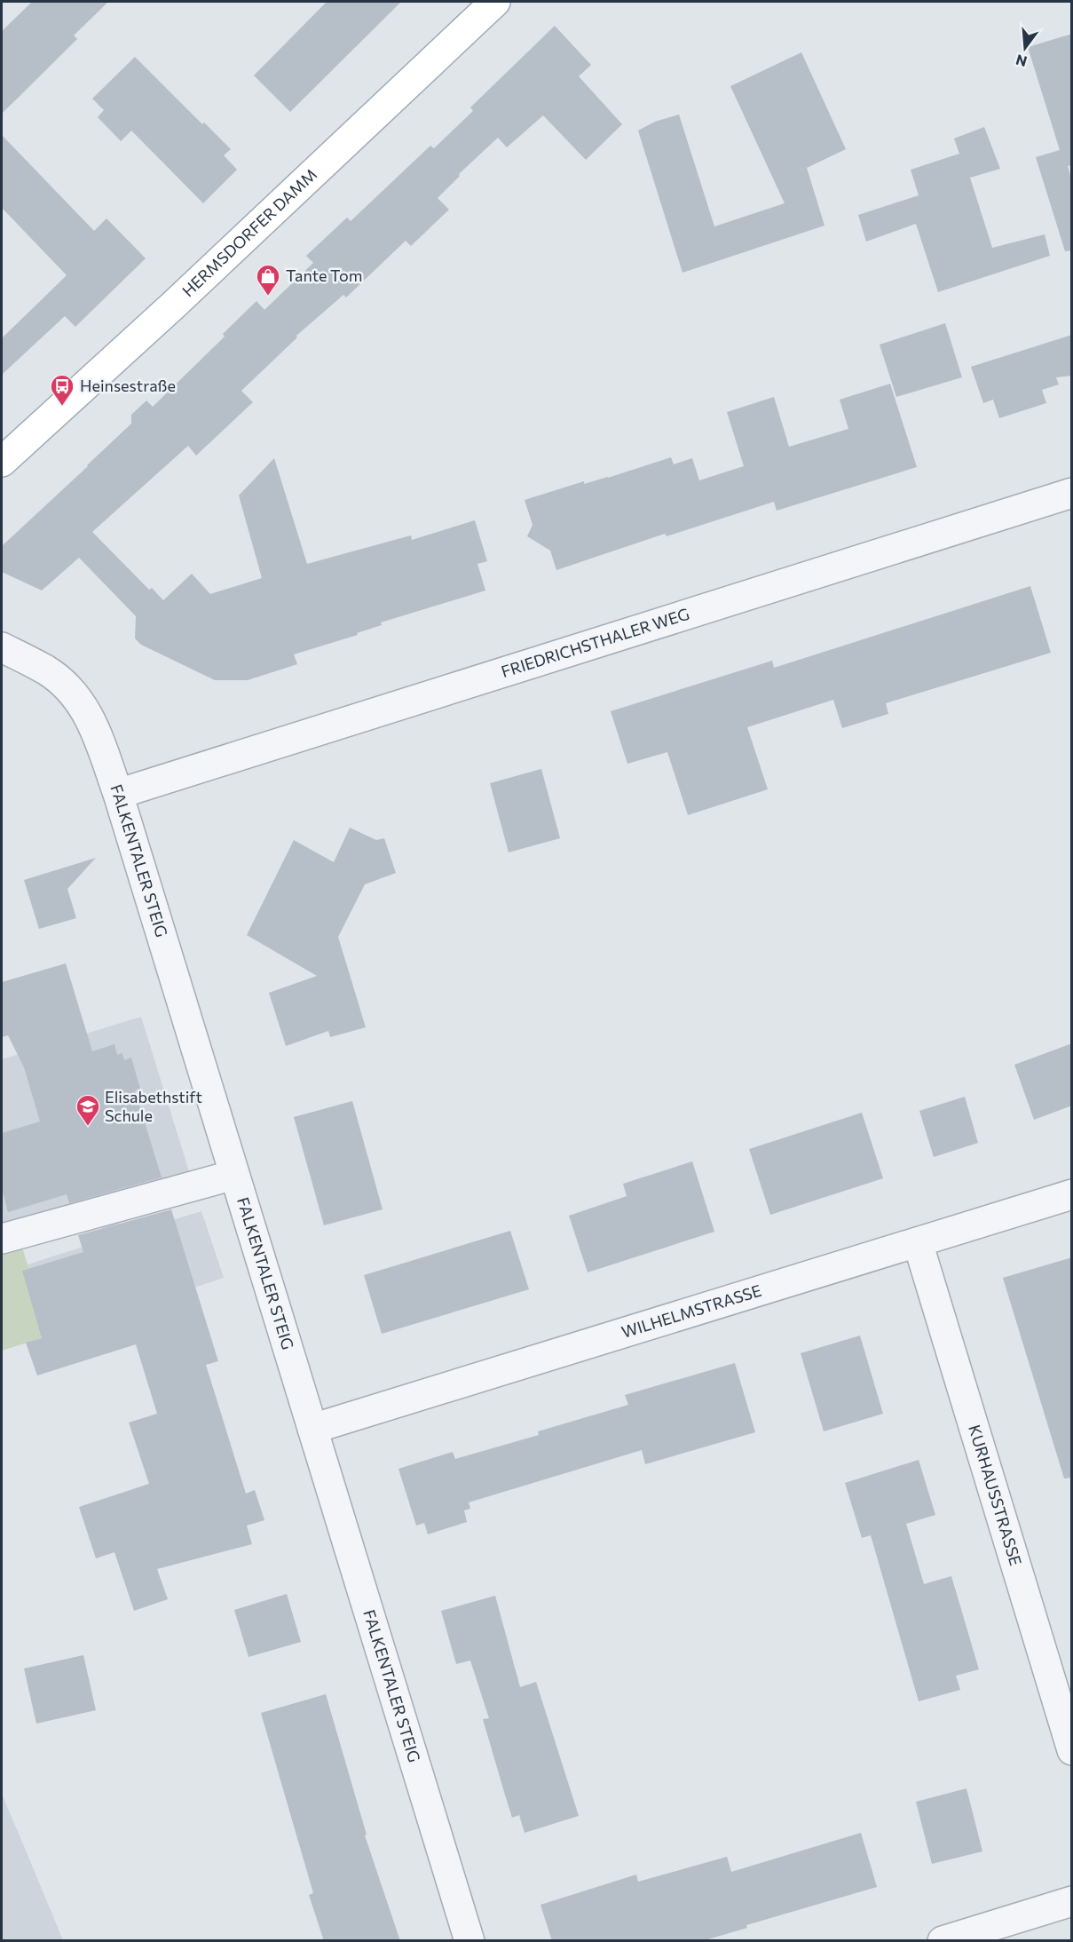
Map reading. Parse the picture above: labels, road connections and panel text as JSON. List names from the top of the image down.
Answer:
{
  "streets": {
    "main road": ["HERMSDORFER DAMM"],
    "street": [
      "FRIEDRICHSTHALER WEG",
      "FALKENTALER STEIG",
      "WILHELMSTRASSE",
      "KURHAUSSTRASSE"
    ]
  },
  "crossings": [
    ["FRIEDRICHSTHALER WEG", "FALKENTALER STEIG"],
    ["FALKENTALER STEIG", "WILHELMSTRASSE"],
    ["WILHELMSTRASSE", "KURHAUSSTRASSE"]
  ],
  "places": {
    "shop": ["Tante Tom"],
    "bus stop": ["Heinsestraße"],
    "school or university": ["Elisabethstift Schule"]
  },
  "north": "bottom"
}
